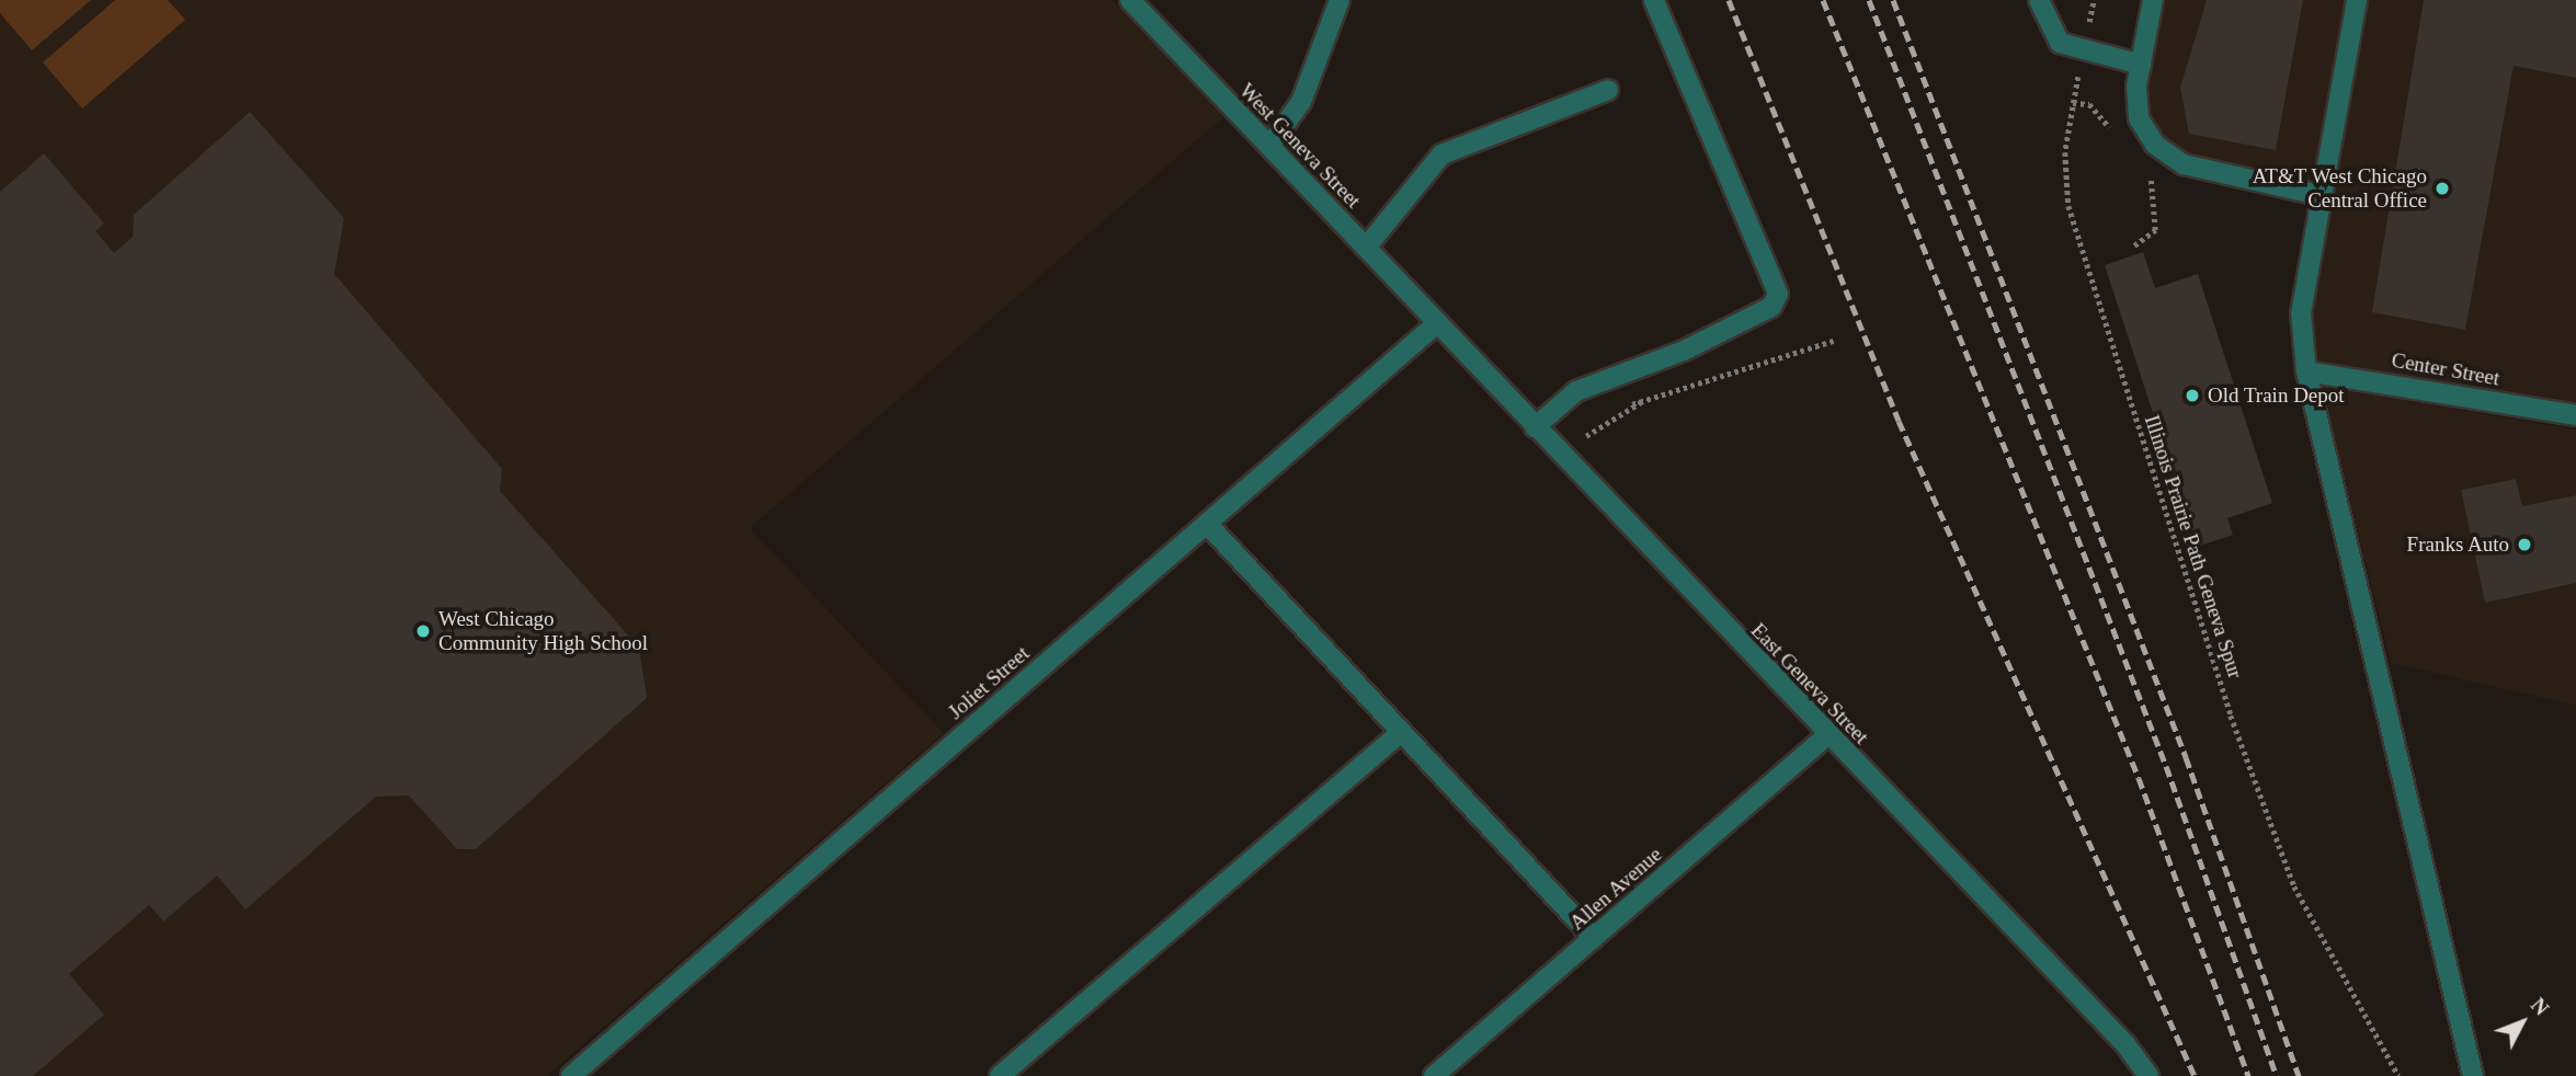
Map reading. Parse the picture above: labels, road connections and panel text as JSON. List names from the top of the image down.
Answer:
{
  "streets": {
    "street": [
      "West Geneva Street",
      "Center Street",
      "Joliet Street",
      "East Geneva Street",
      "Allen Avenue"
    ],
    "path": ["Illinois Prairie Path Geneva Spur"]
  },
  "crossings": [
    ["West Geneva Street", "Joliet Street"],
    ["West Geneva Street", "East Geneva Street"],
    ["Joliet Street", "East Geneva Street"],
    ["East Geneva Street", "Allen Avenue"]
  ],
  "places": [
    "AT&T West Chicago Central Office",
    "Old Train Depot",
    "Franks Auto",
    "West Chicago Community High School"
  ],
  "north": "top right"
}
